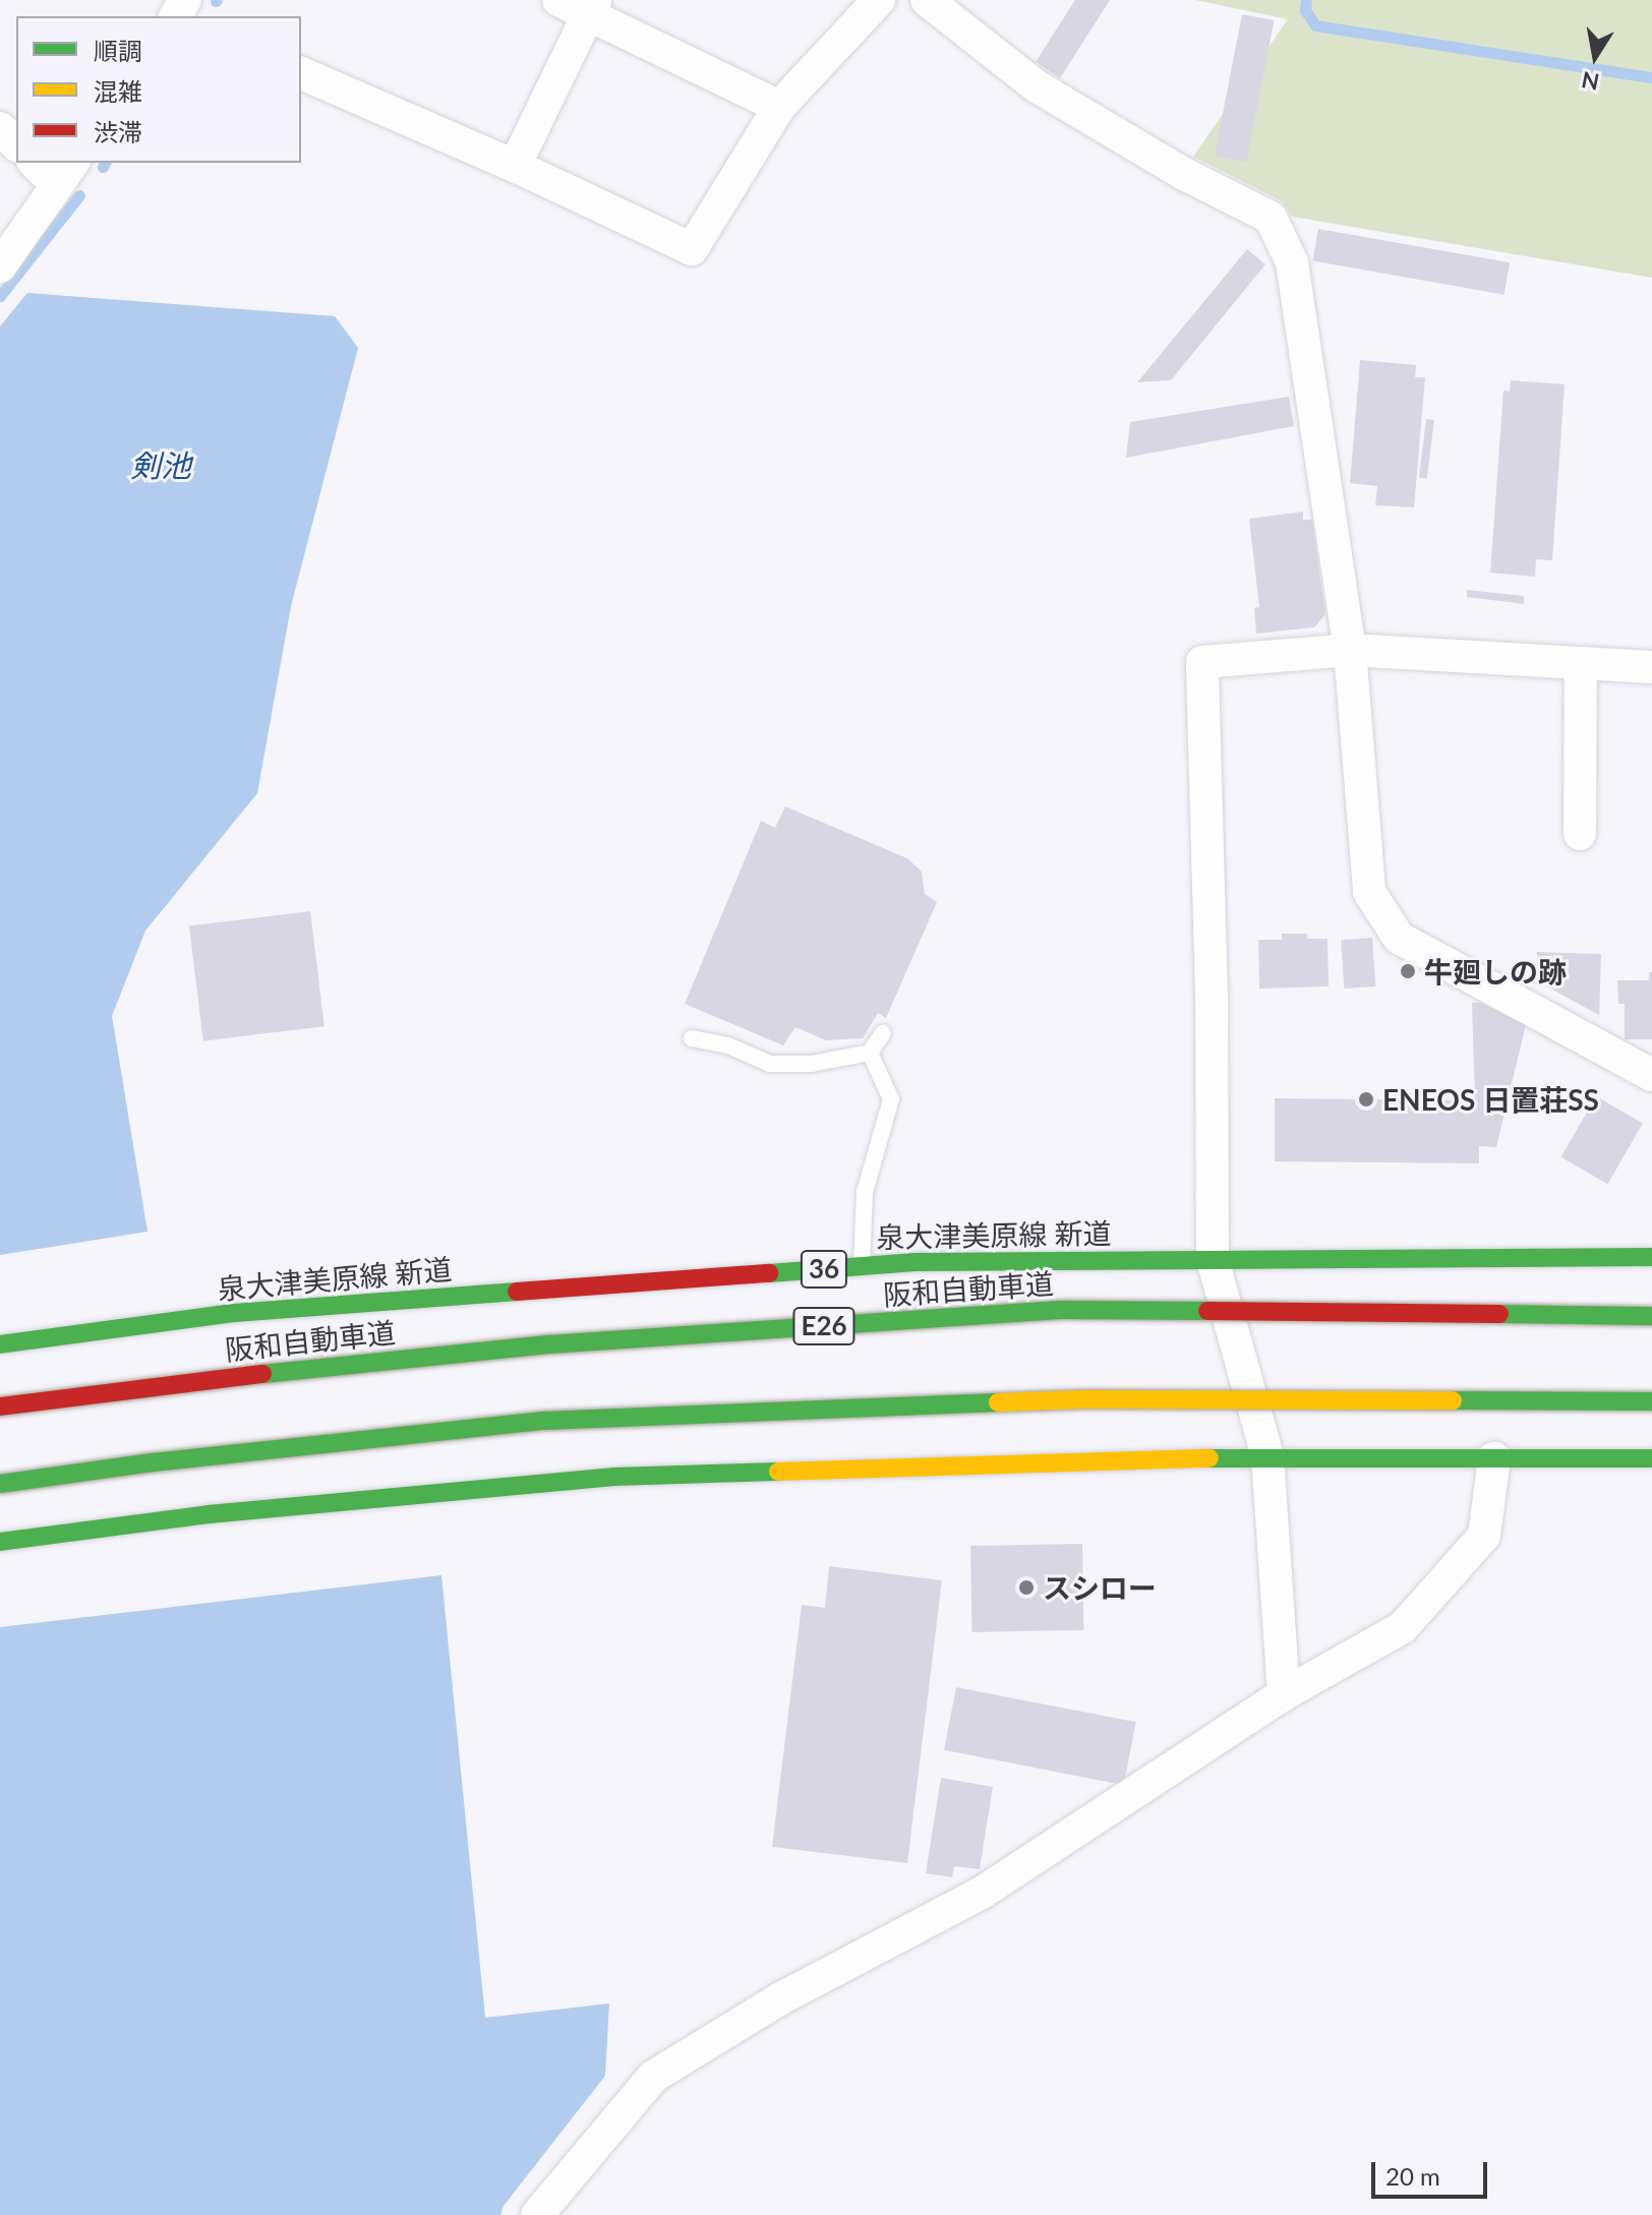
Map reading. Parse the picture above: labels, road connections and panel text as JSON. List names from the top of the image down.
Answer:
{
  "streets": {
    "main road": [
      "泉大津美原線 新道",
      "36",
      "阪和自動車道",
      "E26"
    ]
  },
  "water": ["剣池"],
  "places": ["牛廻しの跡", "ENEOS 日置荘SS", "スシロー"],
  "legend": ["順調", "混雑", "渋滞"],
  "scale_bar": "20 m",
  "north": "bottom"
}
